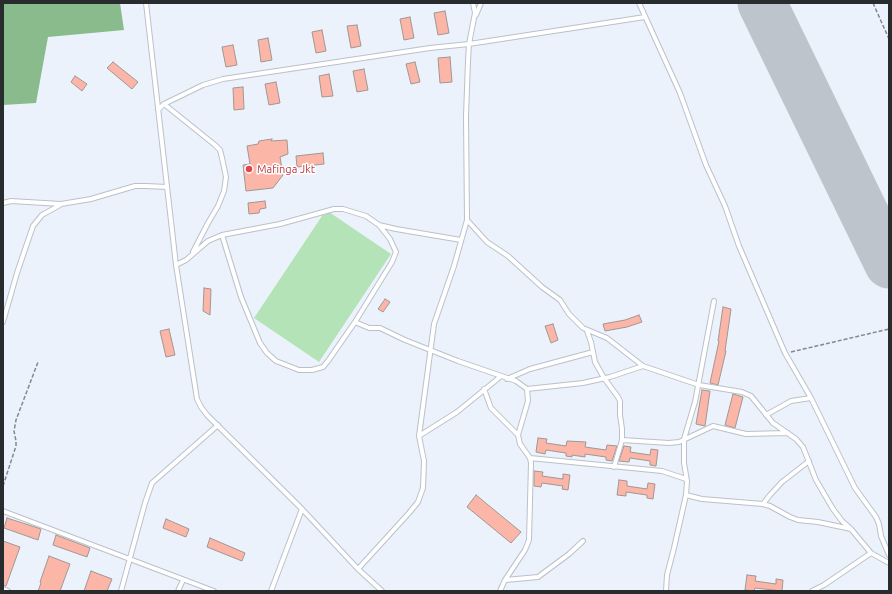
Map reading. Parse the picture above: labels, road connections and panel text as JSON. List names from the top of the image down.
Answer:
{
  "places": ["Mafinga Jkt"]
}
